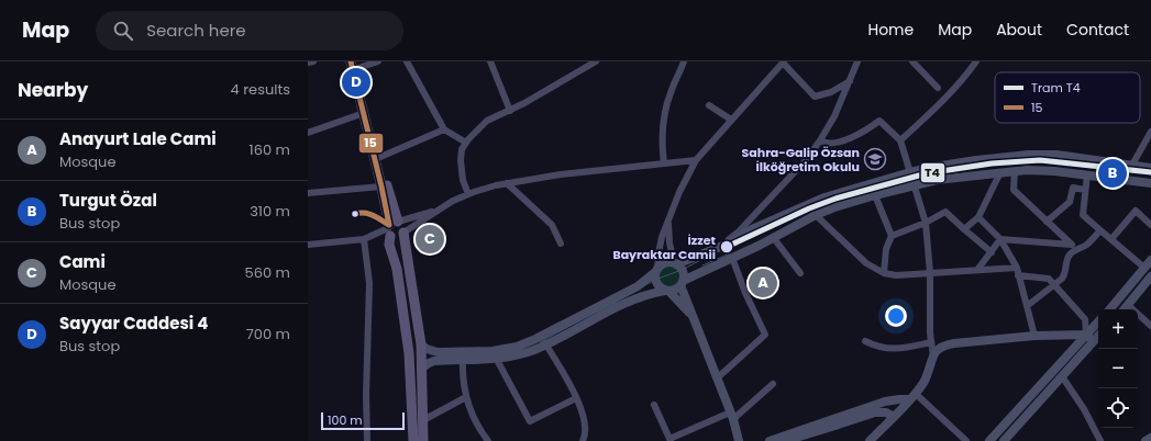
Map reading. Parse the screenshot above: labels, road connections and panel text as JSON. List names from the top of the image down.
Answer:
{
  "places": {
    "school or university": ["Sahra-Galip Özsan İlköğretim Okulu"],
    "other": ["İzzet Bayraktar Camii"]
  },
  "lines": ["transit line 15", "tram line T4"],
  "legend": ["Tram T4", "15"],
  "scale_bar": "100 m",
  "page": {
    "header": "Map",
    "search": "Search here",
    "nav": [
      "Home",
      "Map",
      "About",
      "Contact"
    ],
    "heading": ["Nearby", "4 results"],
    "pins": [
      "D",
      "B",
      "C",
      "A"
    ],
    "list": [
      {
        "mark": "A",
        "name": "Anayurt Lale Cami",
        "note": "Mosque",
        "value": "160 m"
      },
      {
        "mark": "B",
        "name": "Turgut Özal",
        "note": "Bus stop",
        "value": "310 m"
      },
      {
        "mark": "C",
        "name": "Cami",
        "note": "Mosque",
        "value": "560 m"
      },
      {
        "mark": "D",
        "name": "Sayyar Caddesi 4",
        "note": "Bus stop",
        "value": "700 m"
      }
    ],
    "map_buttons": ["+", "−"],
    "scale": "100 m"
  }
}
